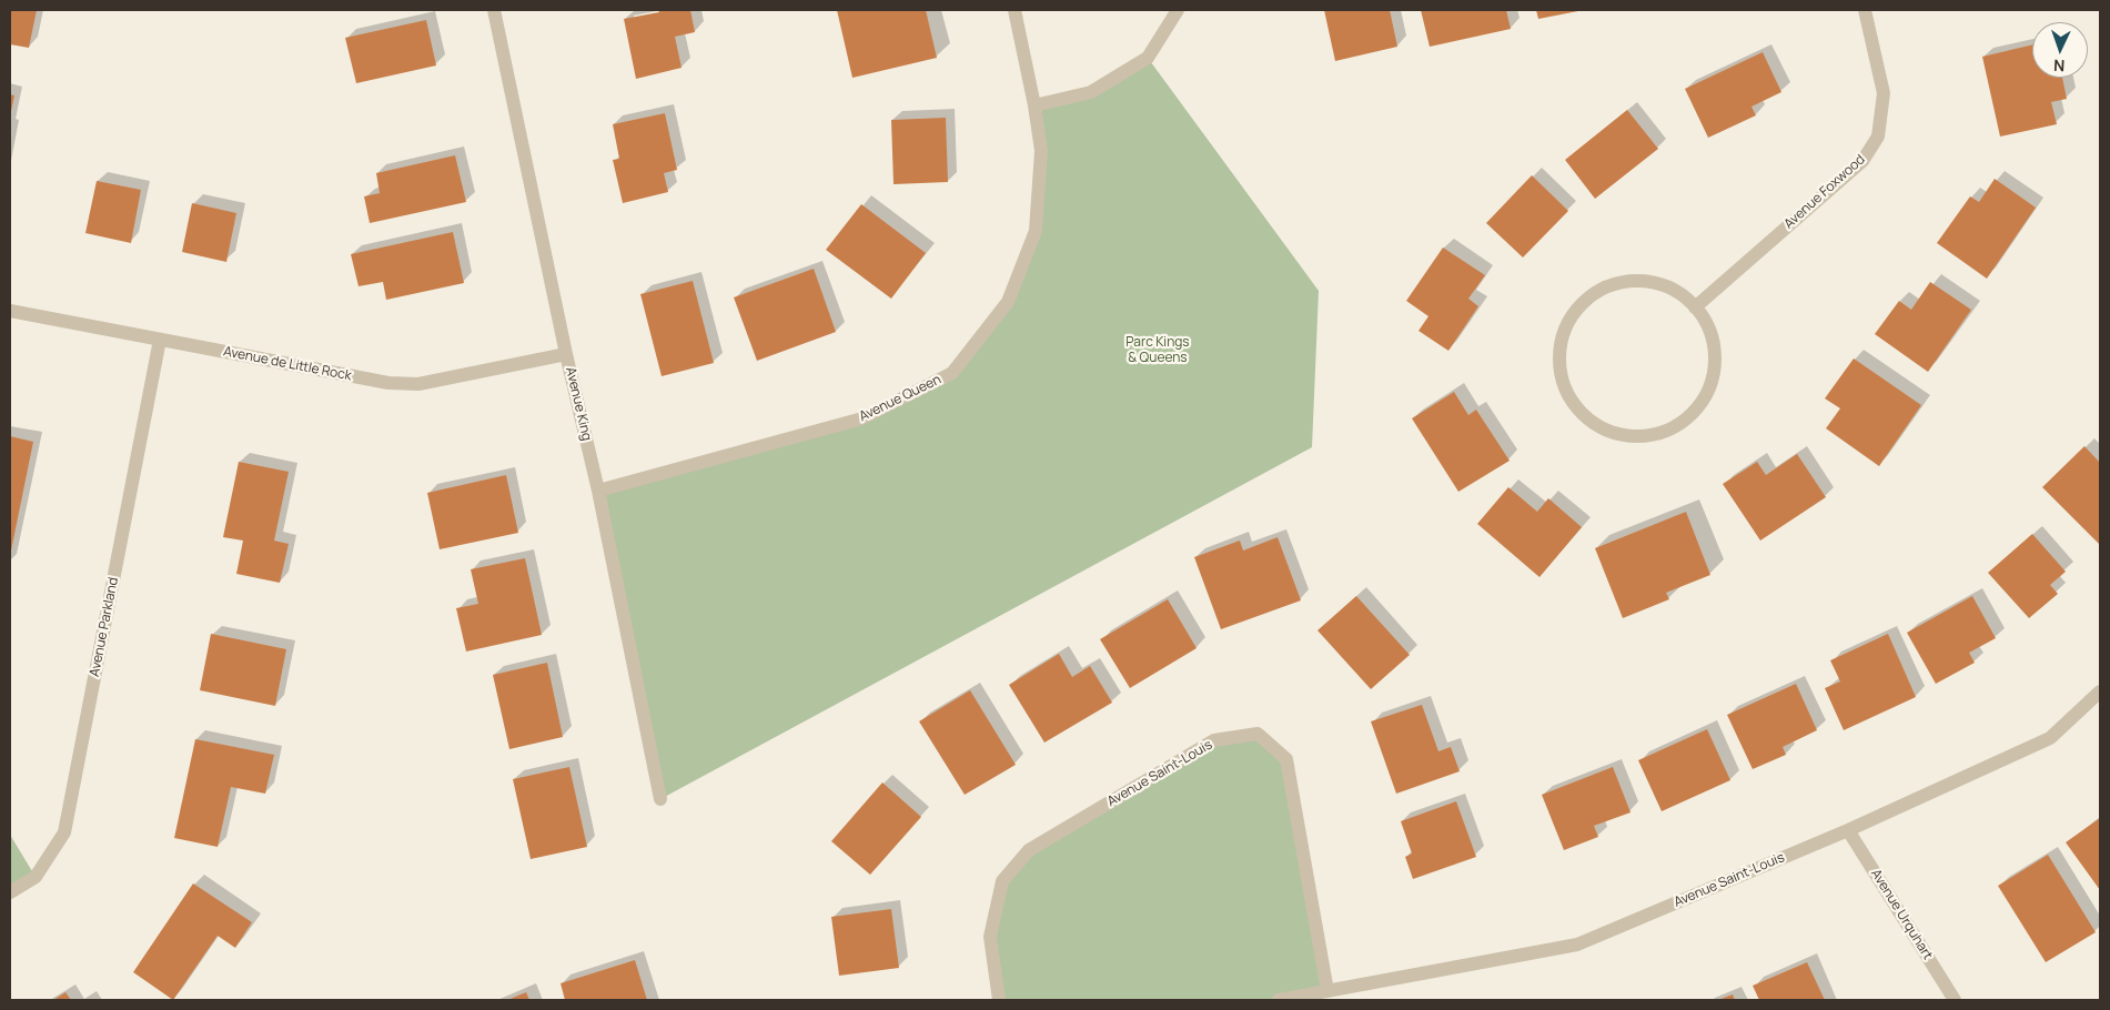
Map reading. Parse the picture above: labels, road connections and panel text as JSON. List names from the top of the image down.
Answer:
{
  "streets": {
    "street": [
      "Avenue Foxwood",
      "Avenue de Little Rock",
      "Avenue Queen",
      "Avenue King",
      "Avenue Parkland",
      "Avenue Saint-Louis",
      "Avenue Urquhart"
    ]
  },
  "crossings": [
    ["Avenue de Little Rock", "Avenue King"],
    ["Avenue de Little Rock", "Avenue Parkland"],
    ["Avenue Queen", "Avenue King"],
    ["Avenue Saint-Louis", "Avenue Urquhart"]
  ],
  "parks": ["Parc Kings & Queens"],
  "north": "bottom"
}
